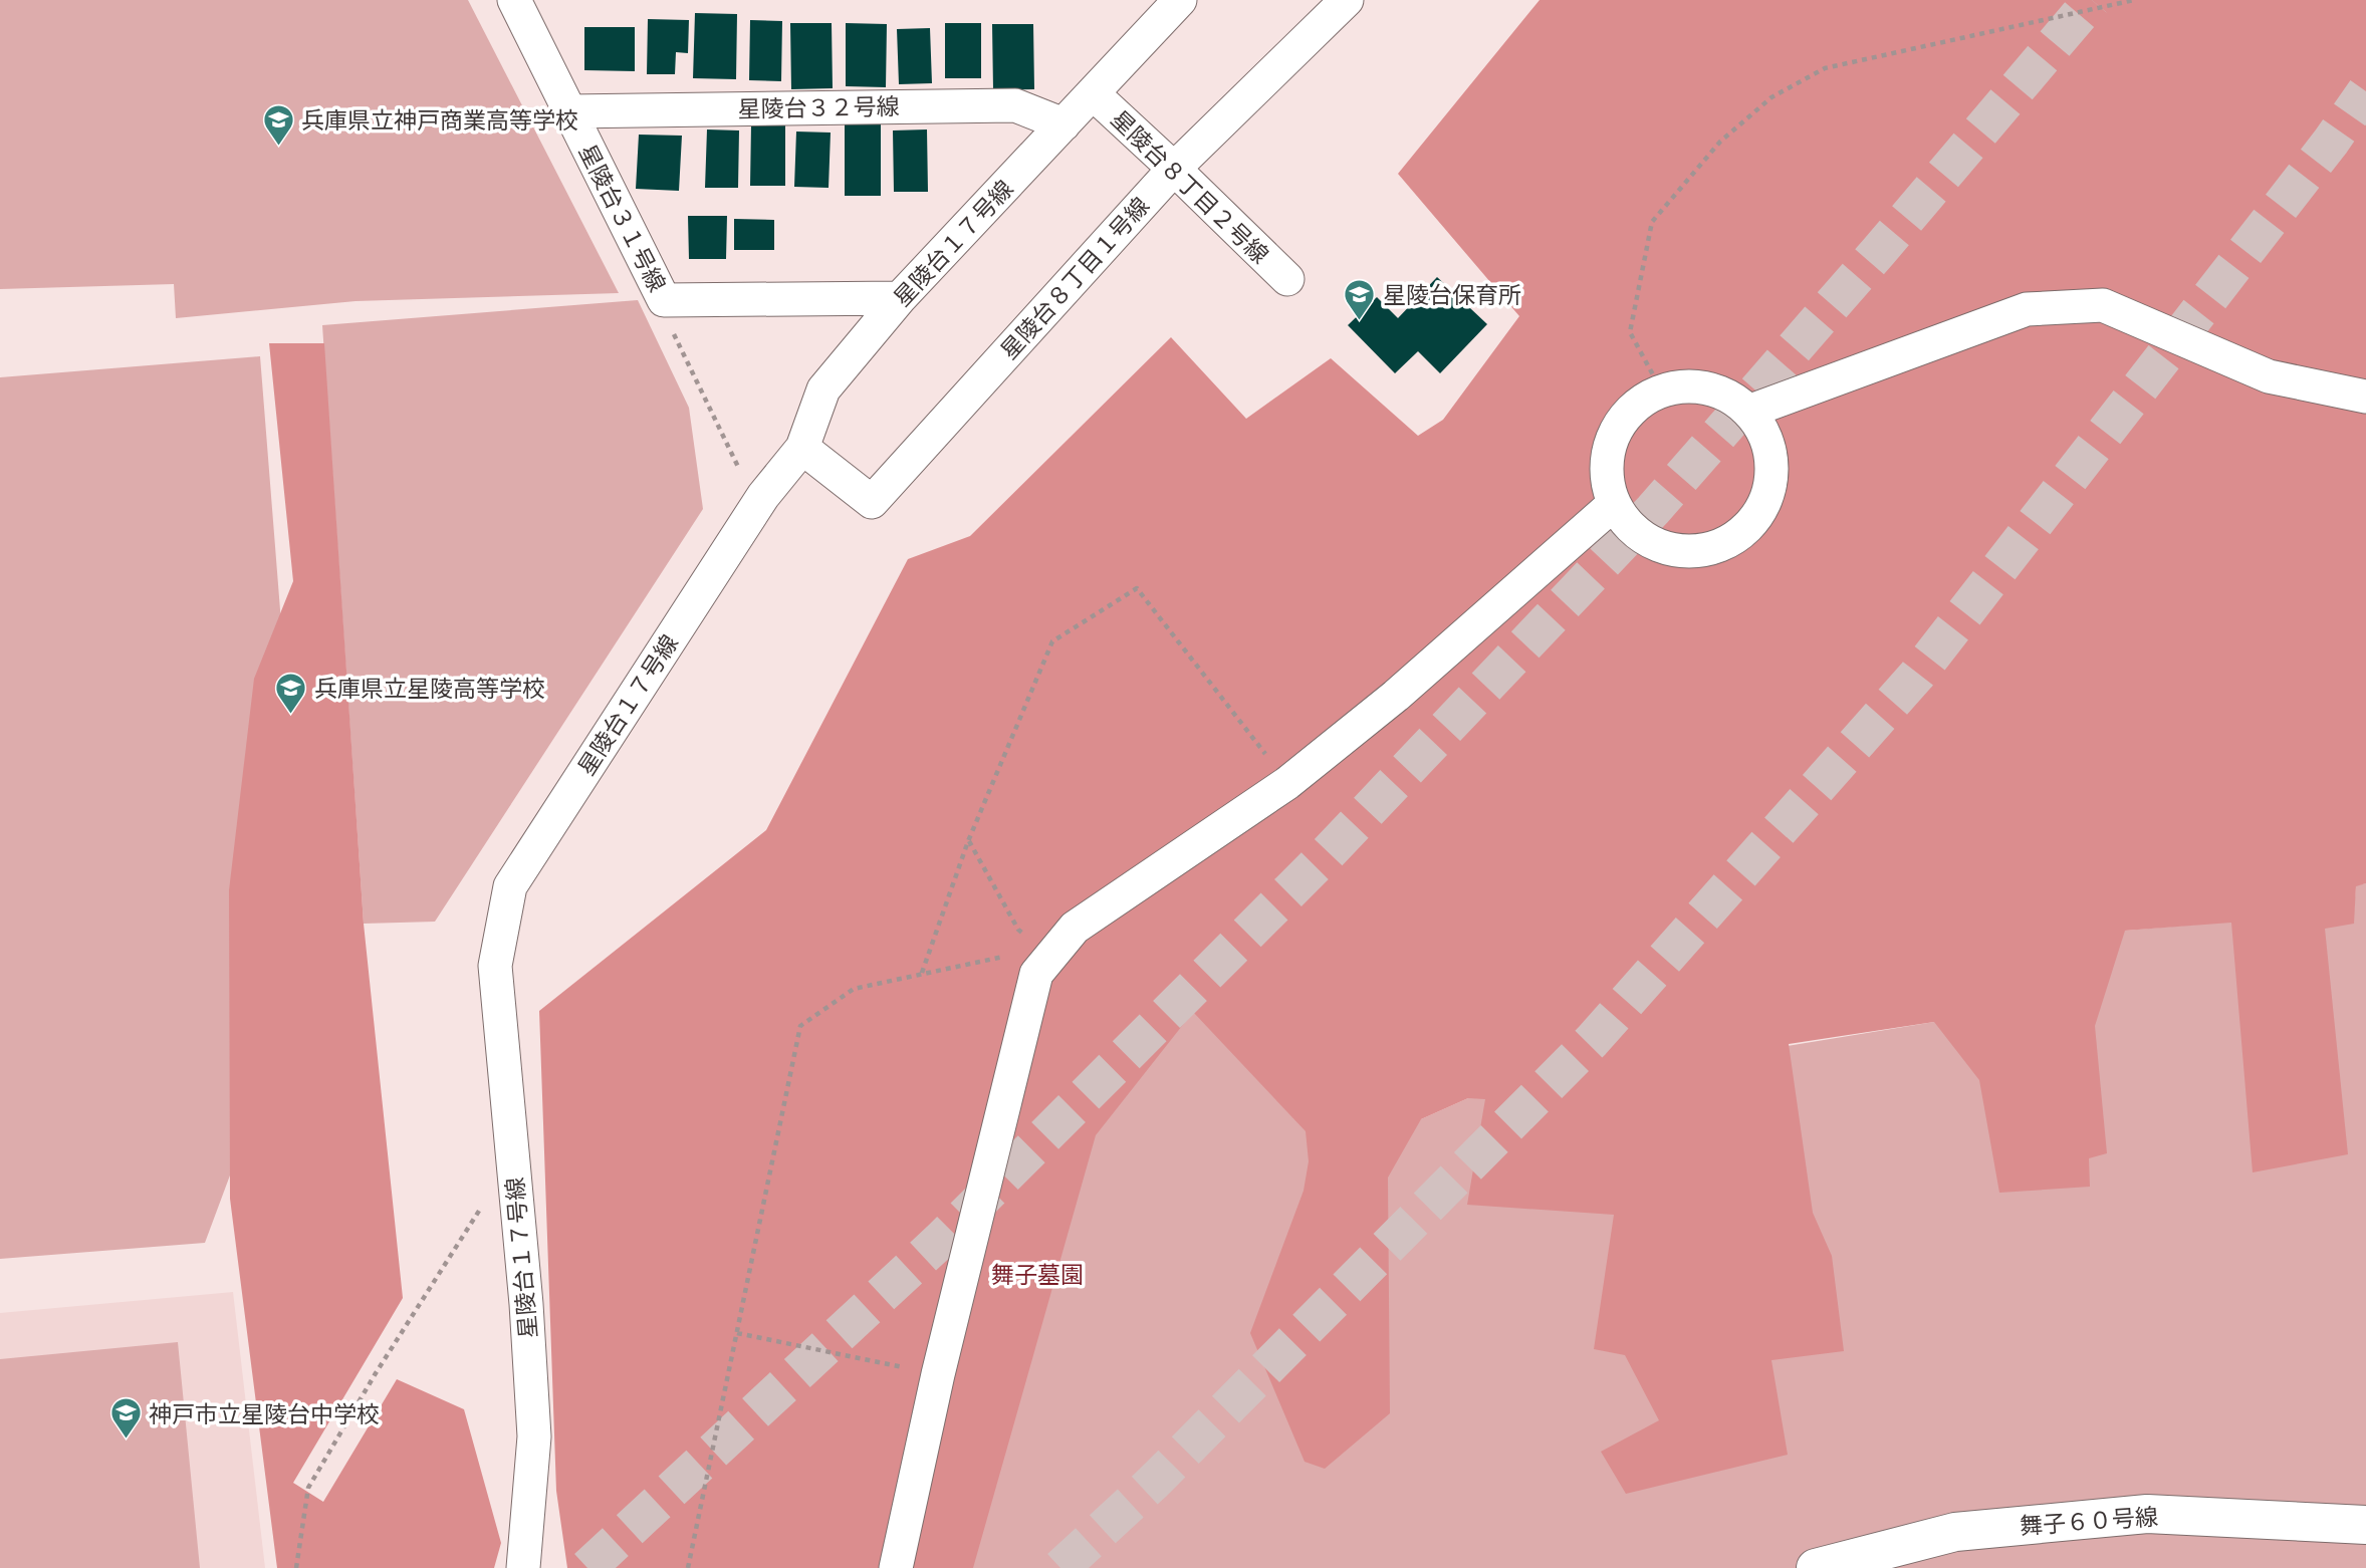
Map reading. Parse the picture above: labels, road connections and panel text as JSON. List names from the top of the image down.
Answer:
{
  "streets": {
    "street": [
      "星陵台３２号線",
      "星陵台８丁目２号線",
      "星陵台３１号線",
      "星陵台１７号線",
      "星陵台８丁目１号線",
      "舞子６０号線"
    ]
  },
  "crossings": [
    ["星陵台３２号線", "星陵台３１号線"],
    ["星陵台３２号線", "星陵台１７号線"],
    ["星陵台８丁目２号線", "星陵台１７号線"],
    ["星陵台８丁目２号線", "星陵台８丁目１号線"],
    ["星陵台３１号線", "星陵台１７号線"],
    ["星陵台１７号線", "星陵台８丁目１号線"]
  ],
  "parks": ["舞子墓園"],
  "places": {
    "school or university": [
      "兵庫県立神戸商業高等学校",
      "星陵台保育所",
      "兵庫県立星陵高等学校",
      "神戸市立星陵台中学校"
    ]
  }
}
